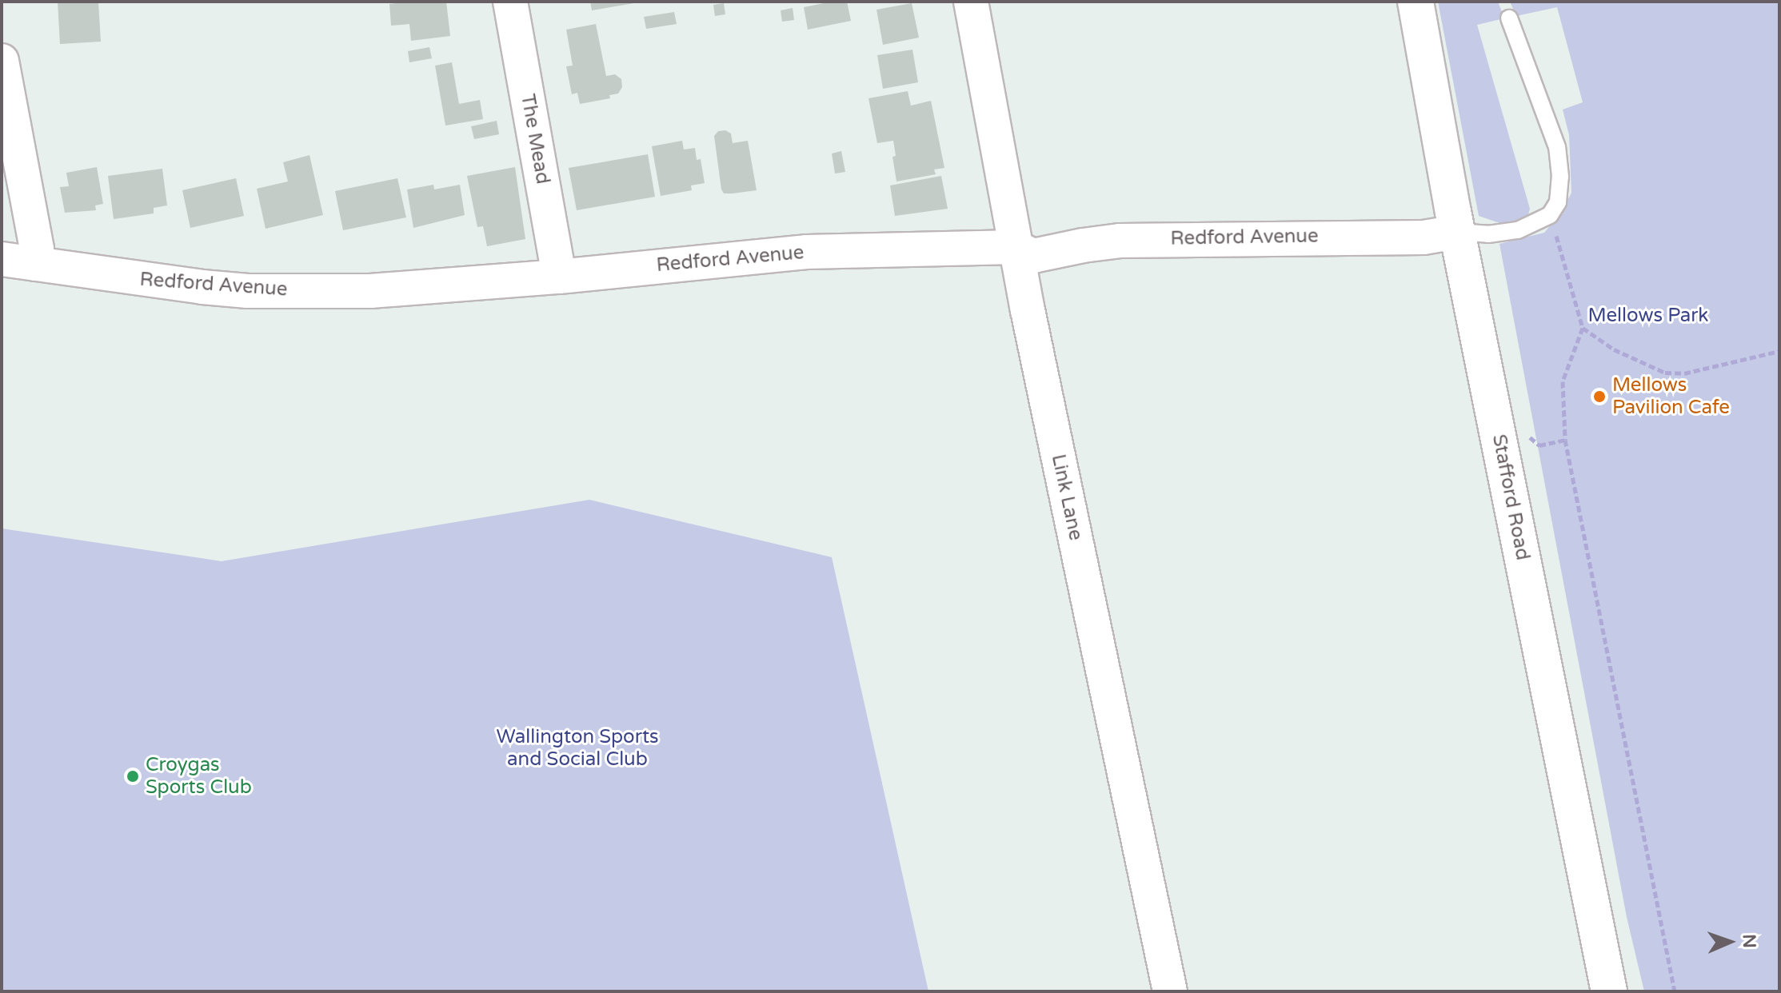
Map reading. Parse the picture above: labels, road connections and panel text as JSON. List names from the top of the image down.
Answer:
{
  "streets": {
    "main road": ["Stafford Road"],
    "street": ["The Mead", "Redford Avenue", "Link Lane"]
  },
  "crossings": [
    ["The Mead", "Redford Avenue"],
    ["Redford Avenue", "Link Lane"],
    ["Redford Avenue", "Stafford Road"]
  ],
  "parks": ["Mellows Park", "Wallington Sports and Social Club"],
  "places": ["Mellows Pavilion Cafe", "Croygas Sports Club"],
  "north": "right"
}
